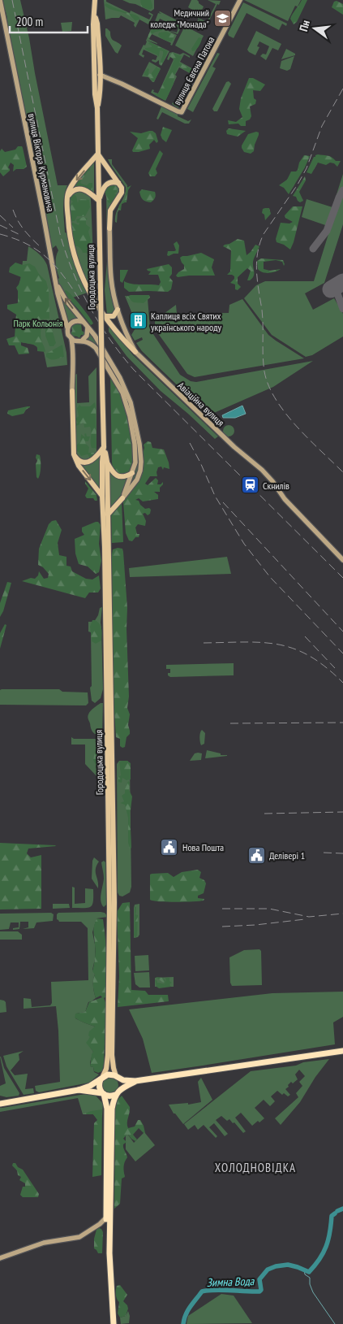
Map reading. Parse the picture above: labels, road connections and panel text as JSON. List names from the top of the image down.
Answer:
{
  "streets": {
    "main road": ["Городоцька вулиця"],
    "street": ["вулиця Євгена Патона", "вулиця Віктора Курмановича", "Авіаційна вулиця"]
  },
  "crossings": [
    ["вулиця Євгена Патона", "Городоцька вулиця"]
  ],
  "districts": ["ХОЛОДНОВІДКА"],
  "water": ["Зимна Вода"],
  "parks": ["Парк Кольонія"],
  "places": {
    "school or university": ["Медичний коледж \"Монада\""],
    "building": ["Каплиця всіх Святих українського народу"],
    "station": ["Скнилів"],
    "public building": ["Нова Пошта", "Делівері 1"]
  },
  "scale_bar": "200 m",
  "north": "left"
}
